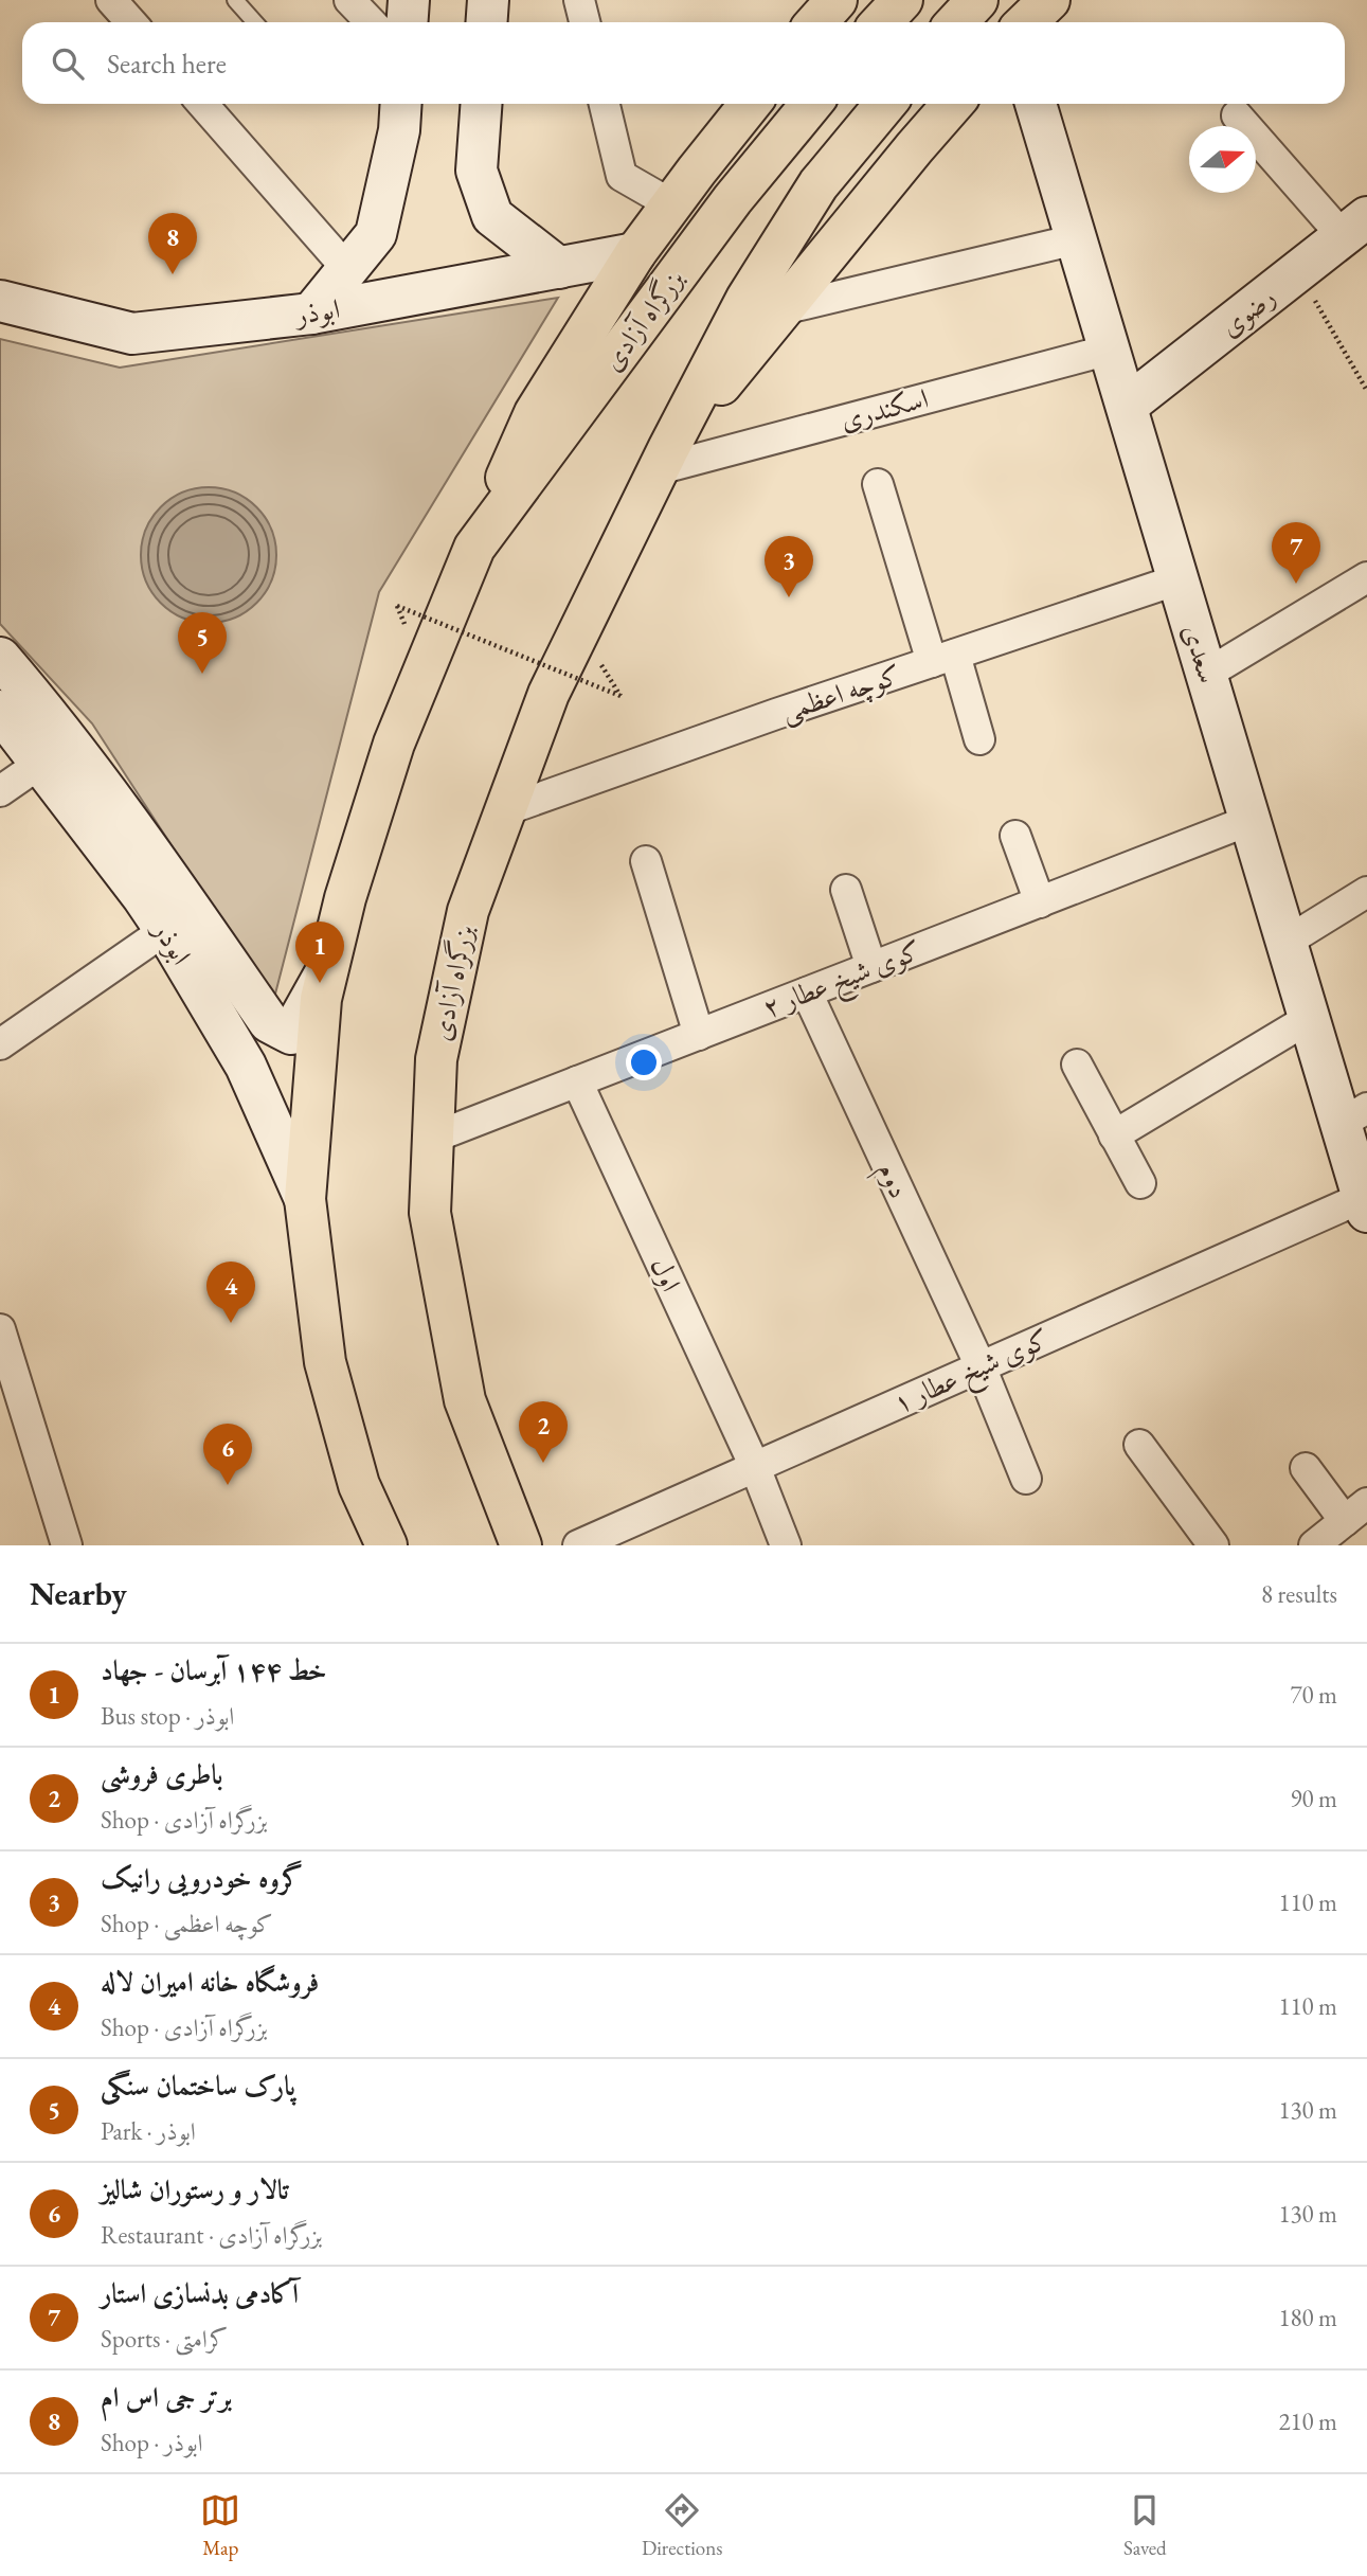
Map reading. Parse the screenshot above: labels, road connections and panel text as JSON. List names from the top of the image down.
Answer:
{
  "streets": {
    "highway": ["بزرگراه آزادی"],
    "main road": ["ابوذر", "رضوی", "سعدی"],
    "street": [
      "اسکندری",
      "کوچه اعظمی",
      "کوی شیخ عطار ۲",
      "دوم",
      "اول",
      "کوی شیخ عطار ۱"
    ]
  },
  "crossings": [
    ["ابوذر", "بزرگراه آزادی"],
    ["رضوی", "سعدی"],
    ["بزرگراه آزادی", "اسکندری"],
    ["بزرگراه آزادی", "کوچه اعظمی"],
    ["بزرگراه آزادی", "کوی شیخ عطار ۲"],
    ["اسکندری", "سعدی"],
    ["سعدی", "کوچه اعظمی"],
    ["سعدی", "کوی شیخ عطار ۲"],
    ["سعدی", "کوی شیخ عطار ۱"],
    ["کوی شیخ عطار ۲", "دوم"],
    ["کوی شیخ عطار ۲", "اول"],
    ["دوم", "کوی شیخ عطار ۱"],
    ["اول", "کوی شیخ عطار ۱"]
  ],
  "north": "right",
  "page": {
    "search": "Search here",
    "pins": [
      "8",
      "7",
      "3",
      "5",
      "1",
      "4",
      "2",
      "6"
    ],
    "heading": ["Nearby", "8 results"],
    "list": [
      {
        "mark": "1",
        "name": "خط ۱۴۴ آبرسان - جهاد",
        "note": "Bus stop · ابوذر",
        "value": "70 m"
      },
      {
        "mark": "2",
        "name": "باطری فروشی",
        "note": "Shop · بزرگراه آزادی",
        "value": "90 m"
      },
      {
        "mark": "3",
        "name": "گروه خودرویی رانیک",
        "note": "Shop · کوچه اعظمی",
        "value": "110 m"
      },
      {
        "mark": "4",
        "name": "فروشگاه خانه امیران لاله",
        "note": "Shop · بزرگراه آزادی",
        "value": "110 m"
      },
      {
        "mark": "5",
        "name": "پارک ساختمان سنگی",
        "note": "Park · ابوذر",
        "value": "130 m"
      },
      {
        "mark": "6",
        "name": "تالار و رستوران شالیز",
        "note": "Restaurant · بزرگراه آزادی",
        "value": "130 m"
      },
      {
        "mark": "7",
        "name": "آکادمی بدنسازی استار",
        "note": "Sports · کرامتی",
        "value": "180 m"
      },
      {
        "mark": "8",
        "name": "برتر جی اس ام",
        "note": "Shop · ابوذر",
        "value": "210 m"
      }
    ],
    "nav": ["Map", "Directions", "Saved"]
  }
}
